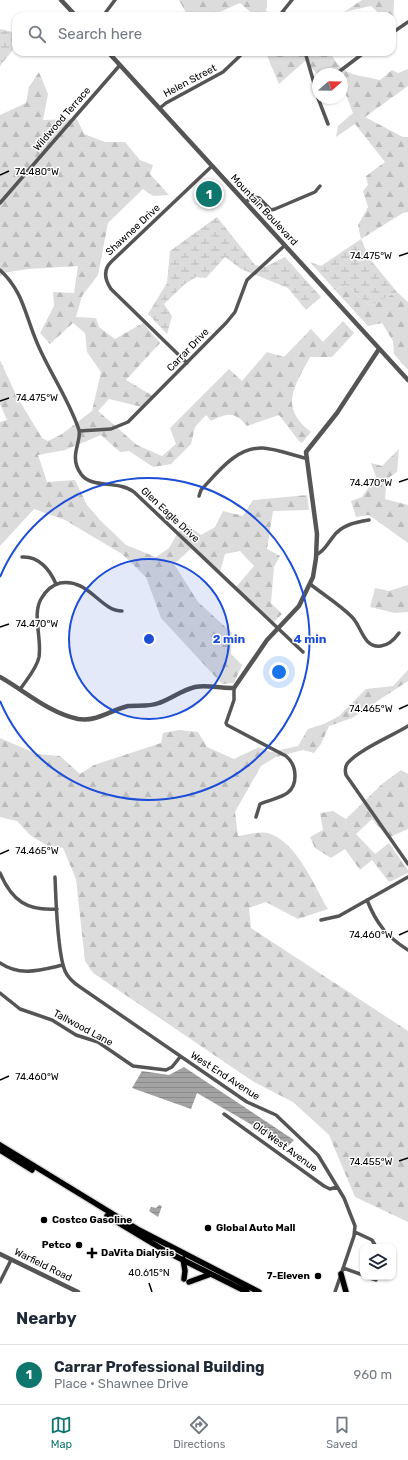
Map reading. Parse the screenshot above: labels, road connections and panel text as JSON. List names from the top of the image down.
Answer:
{
  "streets": {
    "street": [
      "Helen Street",
      "Wildwood Terrace",
      "Mountain Boulevard",
      "Shawnee Drive",
      "Carrar Drive",
      "Glen Eagle Drive",
      "Tallwood Lane",
      "West End Avenue",
      "Old West Avenue",
      "Warfield Road"
    ]
  },
  "crossings": [
    ["Helen Street", "Mountain Boulevard"],
    ["Wildwood Terrace", "Mountain Boulevard"],
    ["Mountain Boulevard", "Shawnee Drive"],
    ["Mountain Boulevard", "Carrar Drive"],
    ["Shawnee Drive", "Carrar Drive"],
    ["Carrar Drive", "Glen Eagle Drive"],
    ["Tallwood Lane", "West End Avenue"],
    ["West End Avenue", "Old West Avenue"]
  ],
  "places": {
    "other": [
      "Costco Gasoline",
      "Global Auto Mall",
      "Petco",
      "7-Eleven"
    ],
    "health": ["DaVita Dialysis"]
  },
  "north": "right",
  "page": {
    "search": "Search here",
    "pins": "1",
    "heading": "Nearby",
    "list": [
      {
        "mark": "1",
        "name": "Carrar Professional Building",
        "note": "Place · Shawnee Drive",
        "value": "960 m"
      }
    ],
    "nav": ["Map", "Directions", "Saved"]
  },
  "coordinates": [
    "74.480°W",
    "74.475°W",
    "74.470°W",
    "74.465°W",
    "74.460°W",
    "74.455°W",
    "40.615°N"
  ],
  "rings": ["2 min", "4 min"]
}
